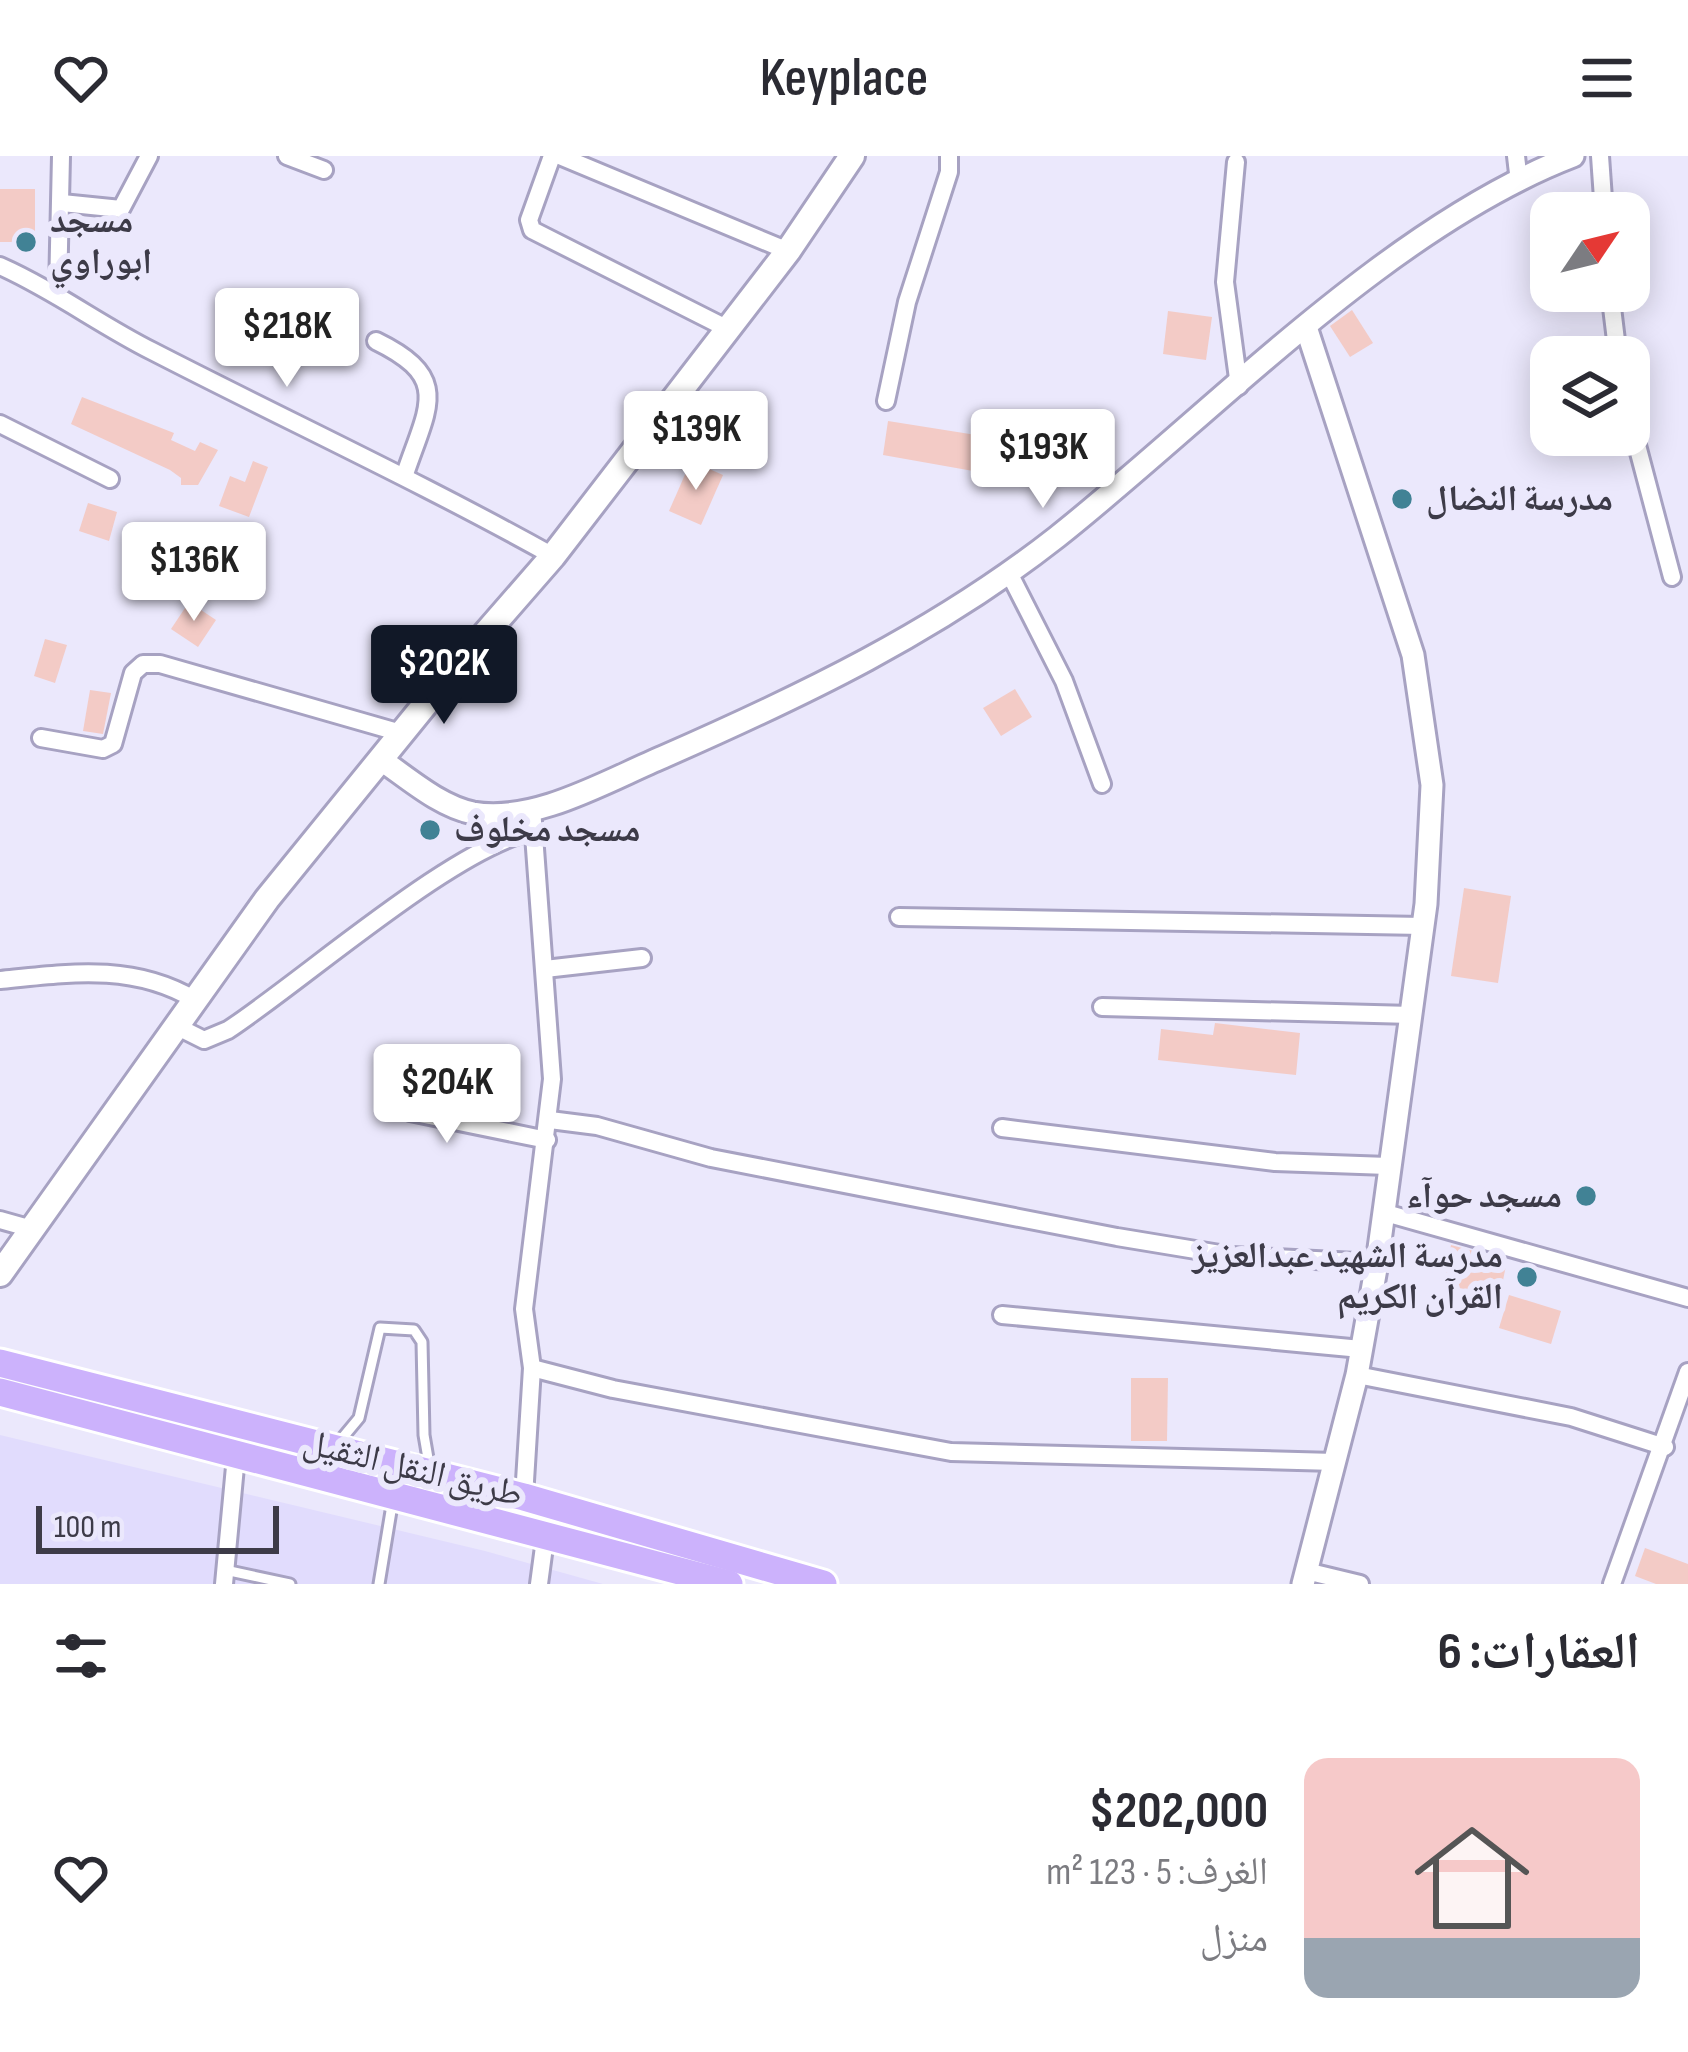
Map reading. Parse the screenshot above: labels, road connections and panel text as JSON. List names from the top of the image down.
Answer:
{
  "streets": {
    "highway": ["طريق النقل الثقيل"]
  },
  "places": [
    "مسجد ابوراوي",
    "مدرسة النضال",
    "مسجد مخلوف",
    "مسجد حوآء",
    "مدرسة الشهيد عبدالعزيز القرآن الكريم"
  ],
  "scale_bar": "100 m",
  "north": "top right",
  "page": {
    "header": "Keyplace",
    "price": [
      "$218K",
      "$139K",
      "$193K",
      "$136K",
      "$202K",
      "$204K"
    ],
    "scale": "100 m",
    "heading": "العقارات: 6",
    "list": [
      {
        "name": "$202,000",
        "note": "الغرف: 5 · 123 m² · منزل"
      }
    ]
  }
}
